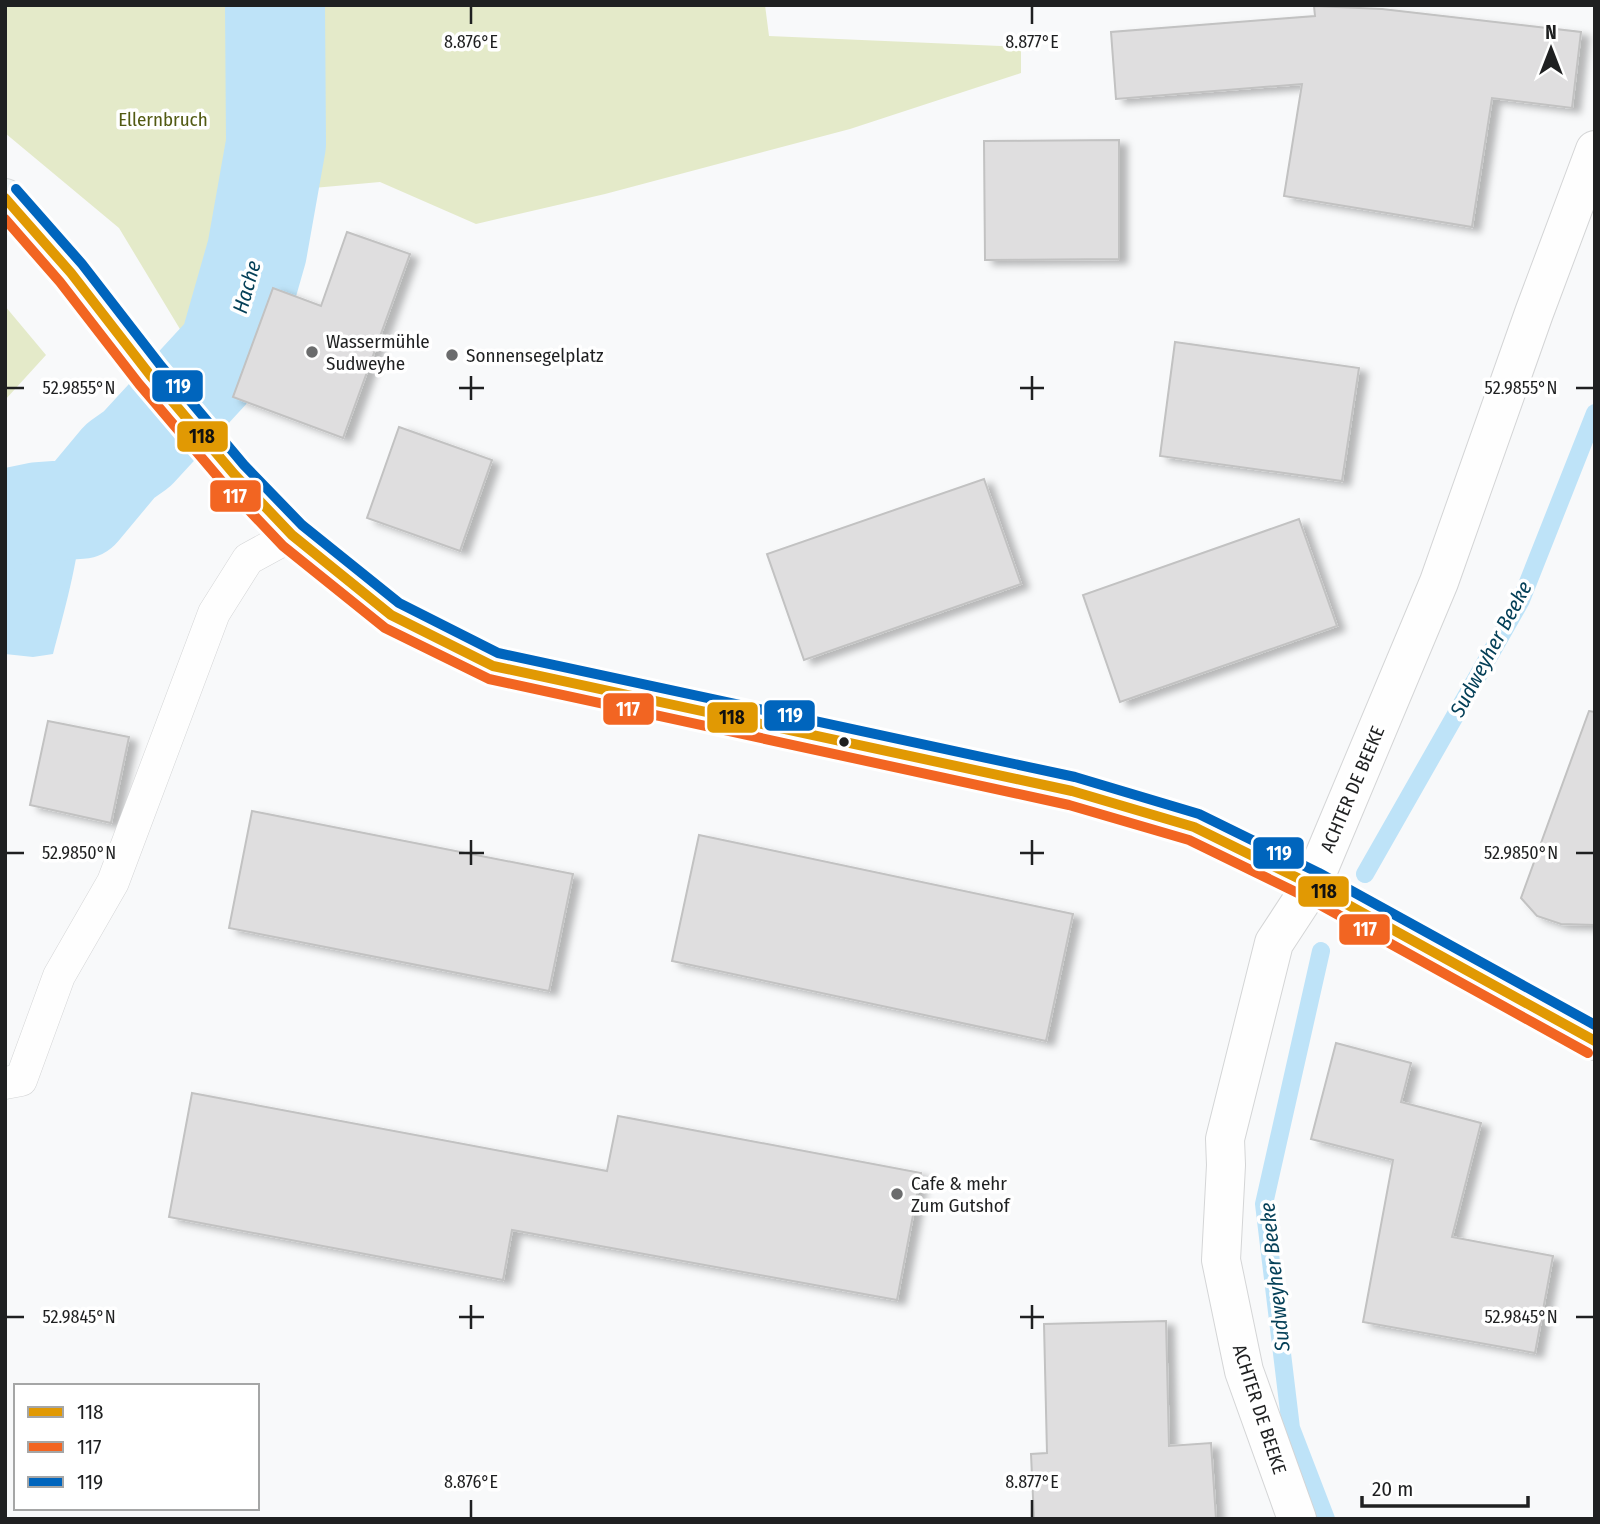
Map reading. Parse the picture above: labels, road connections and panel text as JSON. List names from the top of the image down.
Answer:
{
  "streets": {
    "street": ["ACHTER DE BEEKE"]
  },
  "water": ["Hache", "Sudweyher Beeke"],
  "parks": ["Ellernbruch"],
  "places": ["Wassermühle Sudweyhe", "Sonnensegelplatz", "Cafe & mehr Zum Gutshof"],
  "lines": ["transit line 119", "transit line 118", "transit line 117"],
  "legend": ["118", "117", "119"],
  "scale_bar": "20 m",
  "north": "top",
  "coordinates": [
    "8.876°E",
    "8.877°E",
    "52.9855°N",
    "52.9850°N",
    "52.9845°N"
  ]
}
